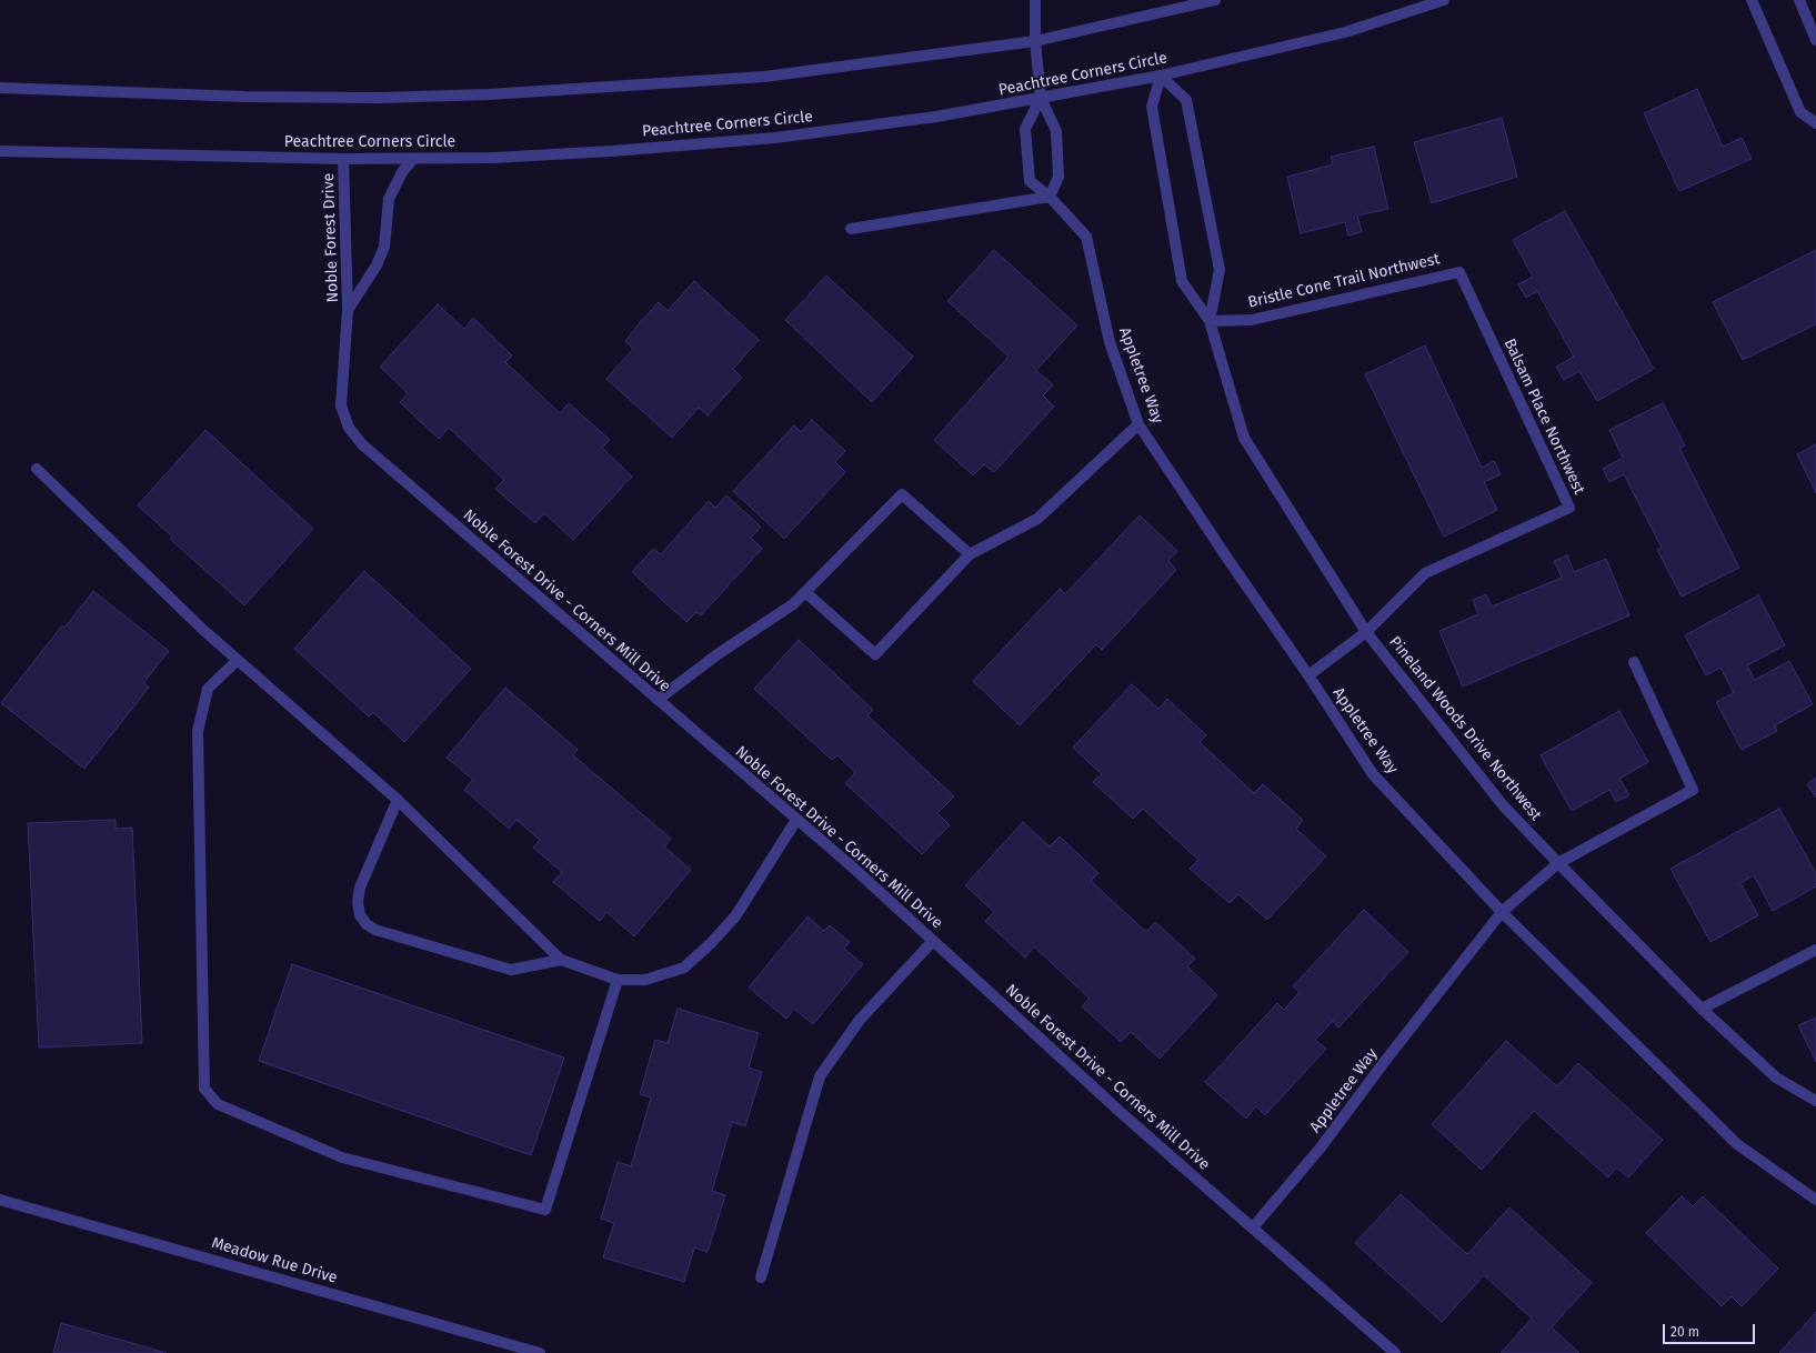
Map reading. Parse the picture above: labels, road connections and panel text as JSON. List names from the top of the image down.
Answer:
{
  "streets": {
    "street": [
      "Peachtree Corners Circle",
      "Noble Forest Drive",
      "Bristle Cone Trail Northwest",
      "Appletree Way",
      "Balsam Place Northwest",
      "Noble Forest Drive - Corners Mill Drive",
      "Pineland Woods Drive Northwest",
      "Meadow Rue Drive"
    ]
  },
  "crossings": [
    ["Peachtree Corners Circle", "Noble Forest Drive"],
    ["Peachtree Corners Circle", "Appletree Way"],
    ["Peachtree Corners Circle", "Pineland Woods Drive Northwest"],
    ["Noble Forest Drive", "Noble Forest Drive - Corners Mill Drive"],
    ["Bristle Cone Trail Northwest", "Balsam Place Northwest"],
    ["Bristle Cone Trail Northwest", "Pineland Woods Drive Northwest"],
    ["Appletree Way", "Balsam Place Northwest"],
    ["Appletree Way", "Noble Forest Drive - Corners Mill Drive"],
    ["Balsam Place Northwest", "Pineland Woods Drive Northwest"]
  ],
  "scale_bar": "20 m"
}
